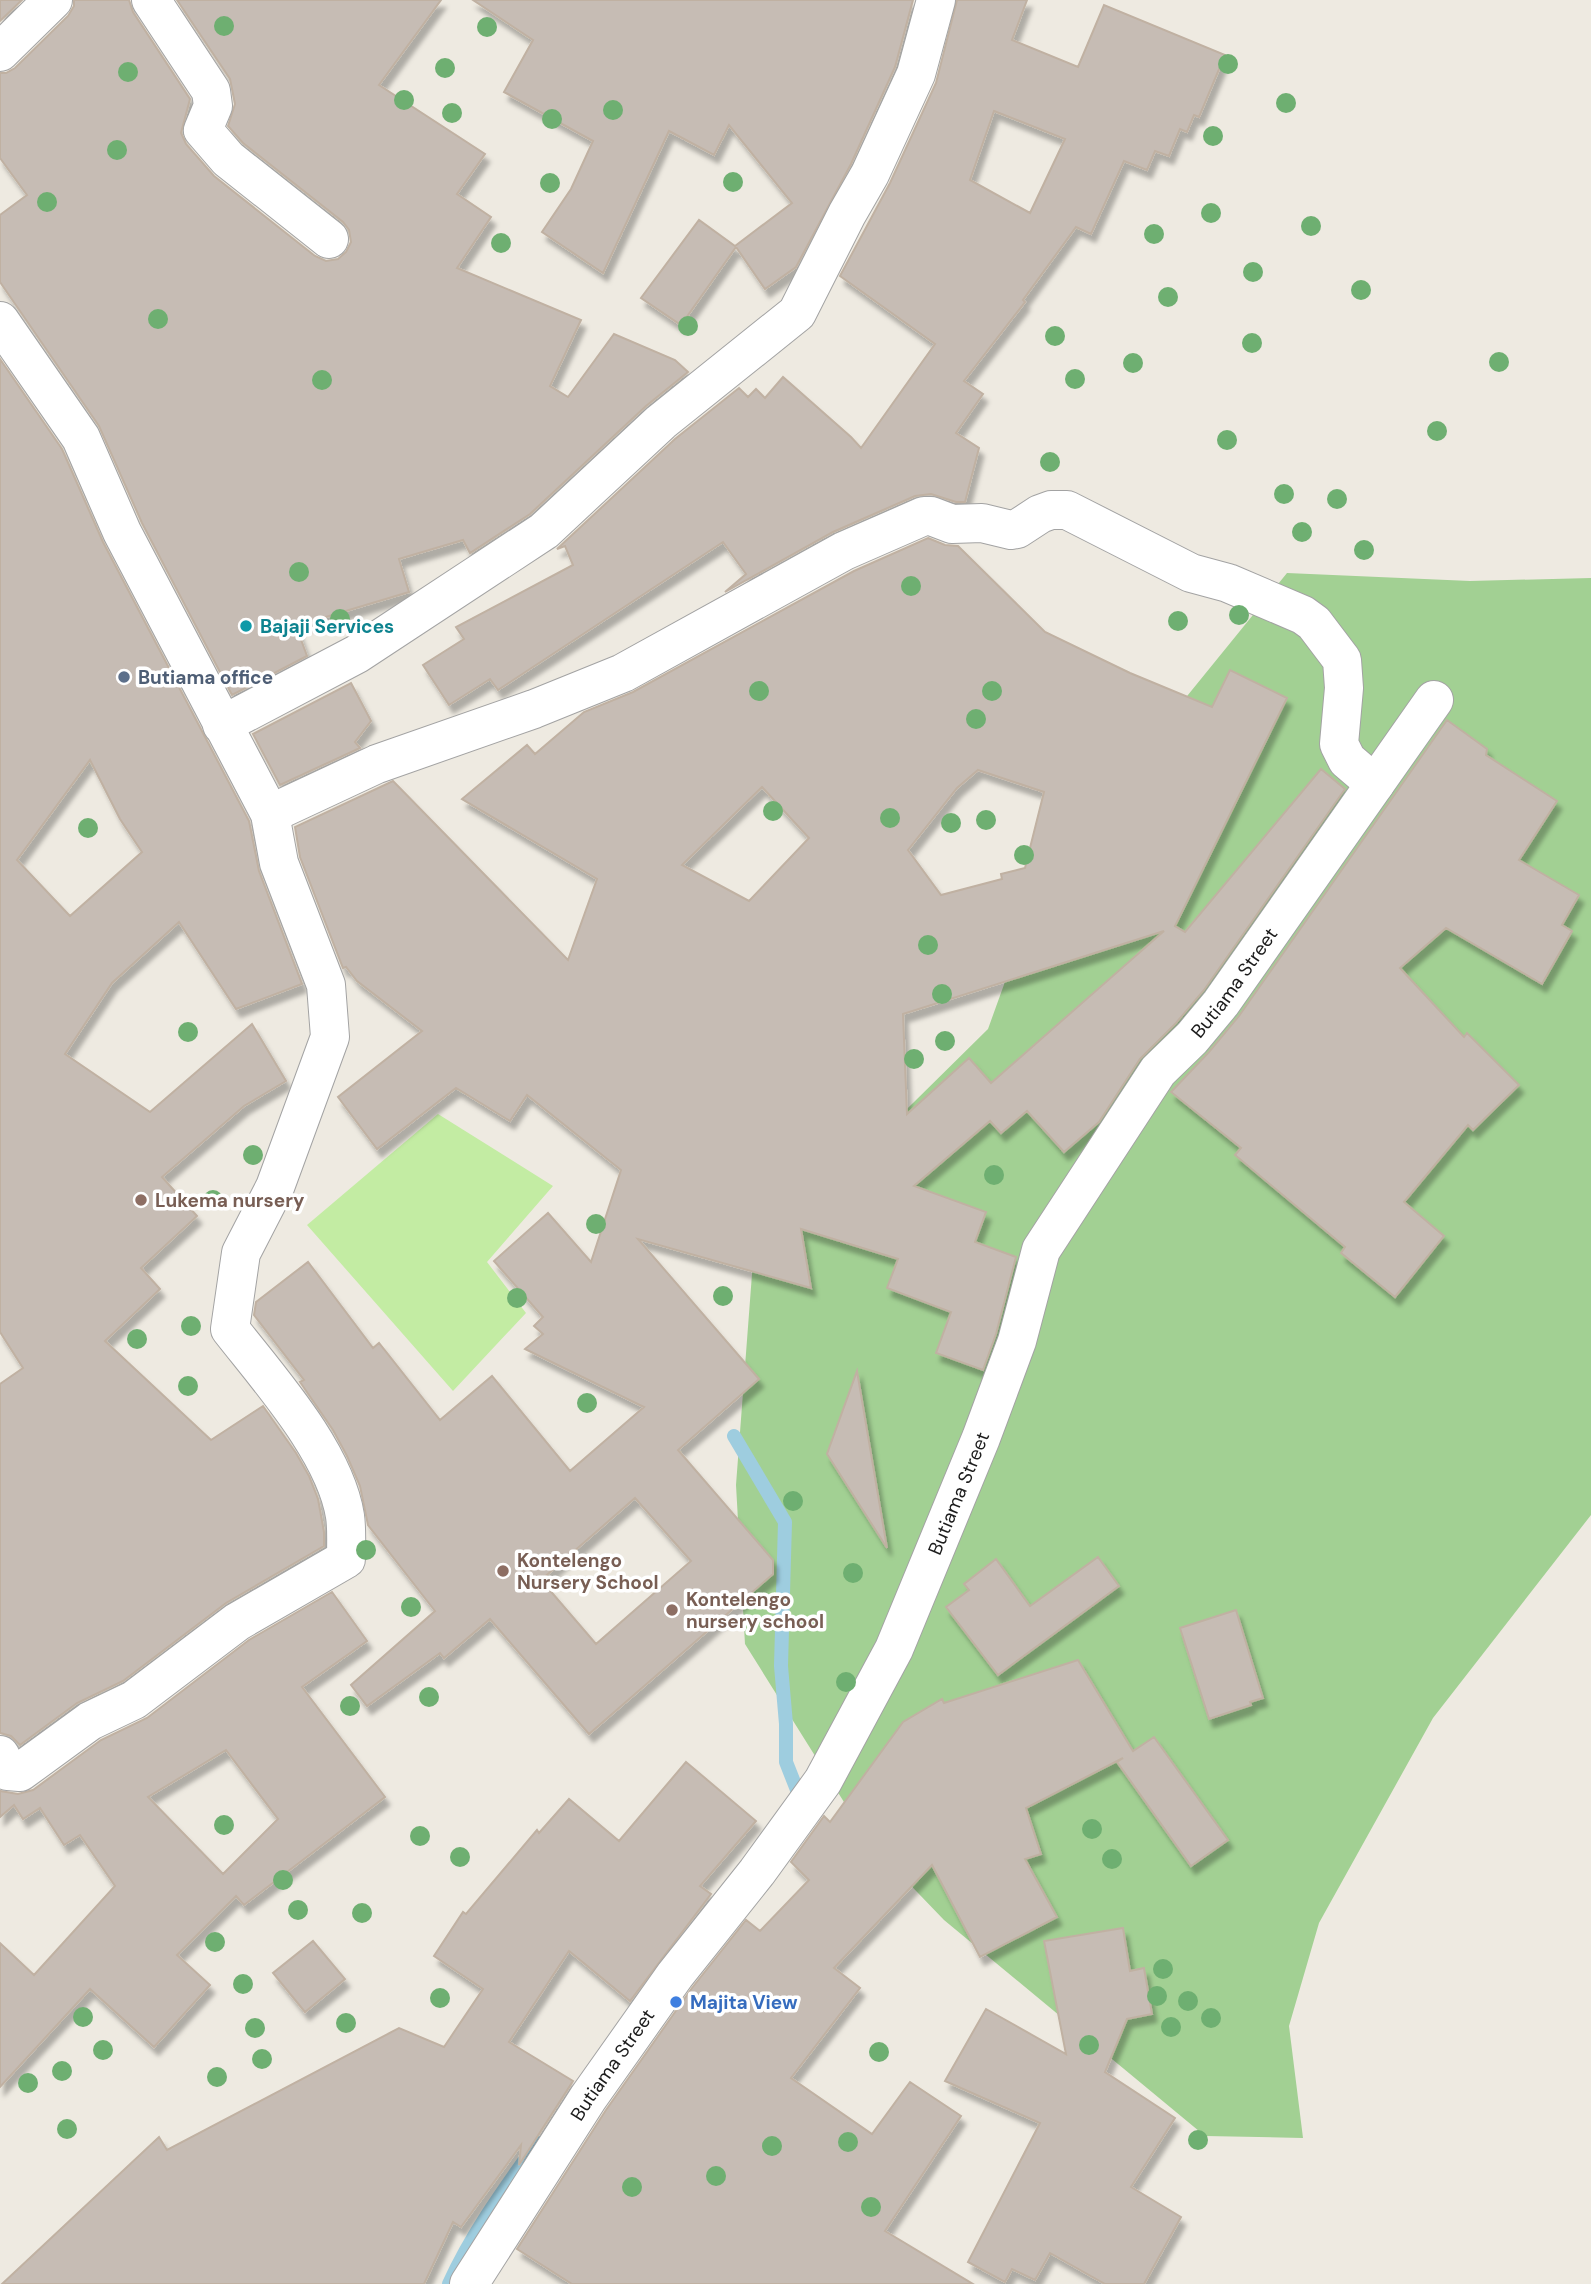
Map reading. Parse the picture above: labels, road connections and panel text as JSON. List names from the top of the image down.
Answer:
{
  "streets": {
    "street": ["Butiama Street"]
  },
  "places": [
    "Bajaji Services",
    "Butiama office",
    "Lukema nursery",
    "Kontelengo Nursery School",
    "Kontelengo nursery school",
    "Majita View"
  ]
}
